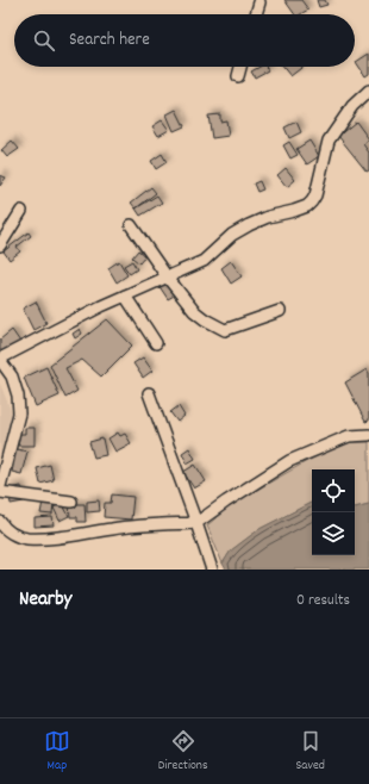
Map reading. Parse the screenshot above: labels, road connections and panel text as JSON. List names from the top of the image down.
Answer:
{
  "page": {
    "search": "Search here",
    "heading": ["Nearby", "0 results"],
    "nav": ["Map", "Directions", "Saved"]
  }
}
